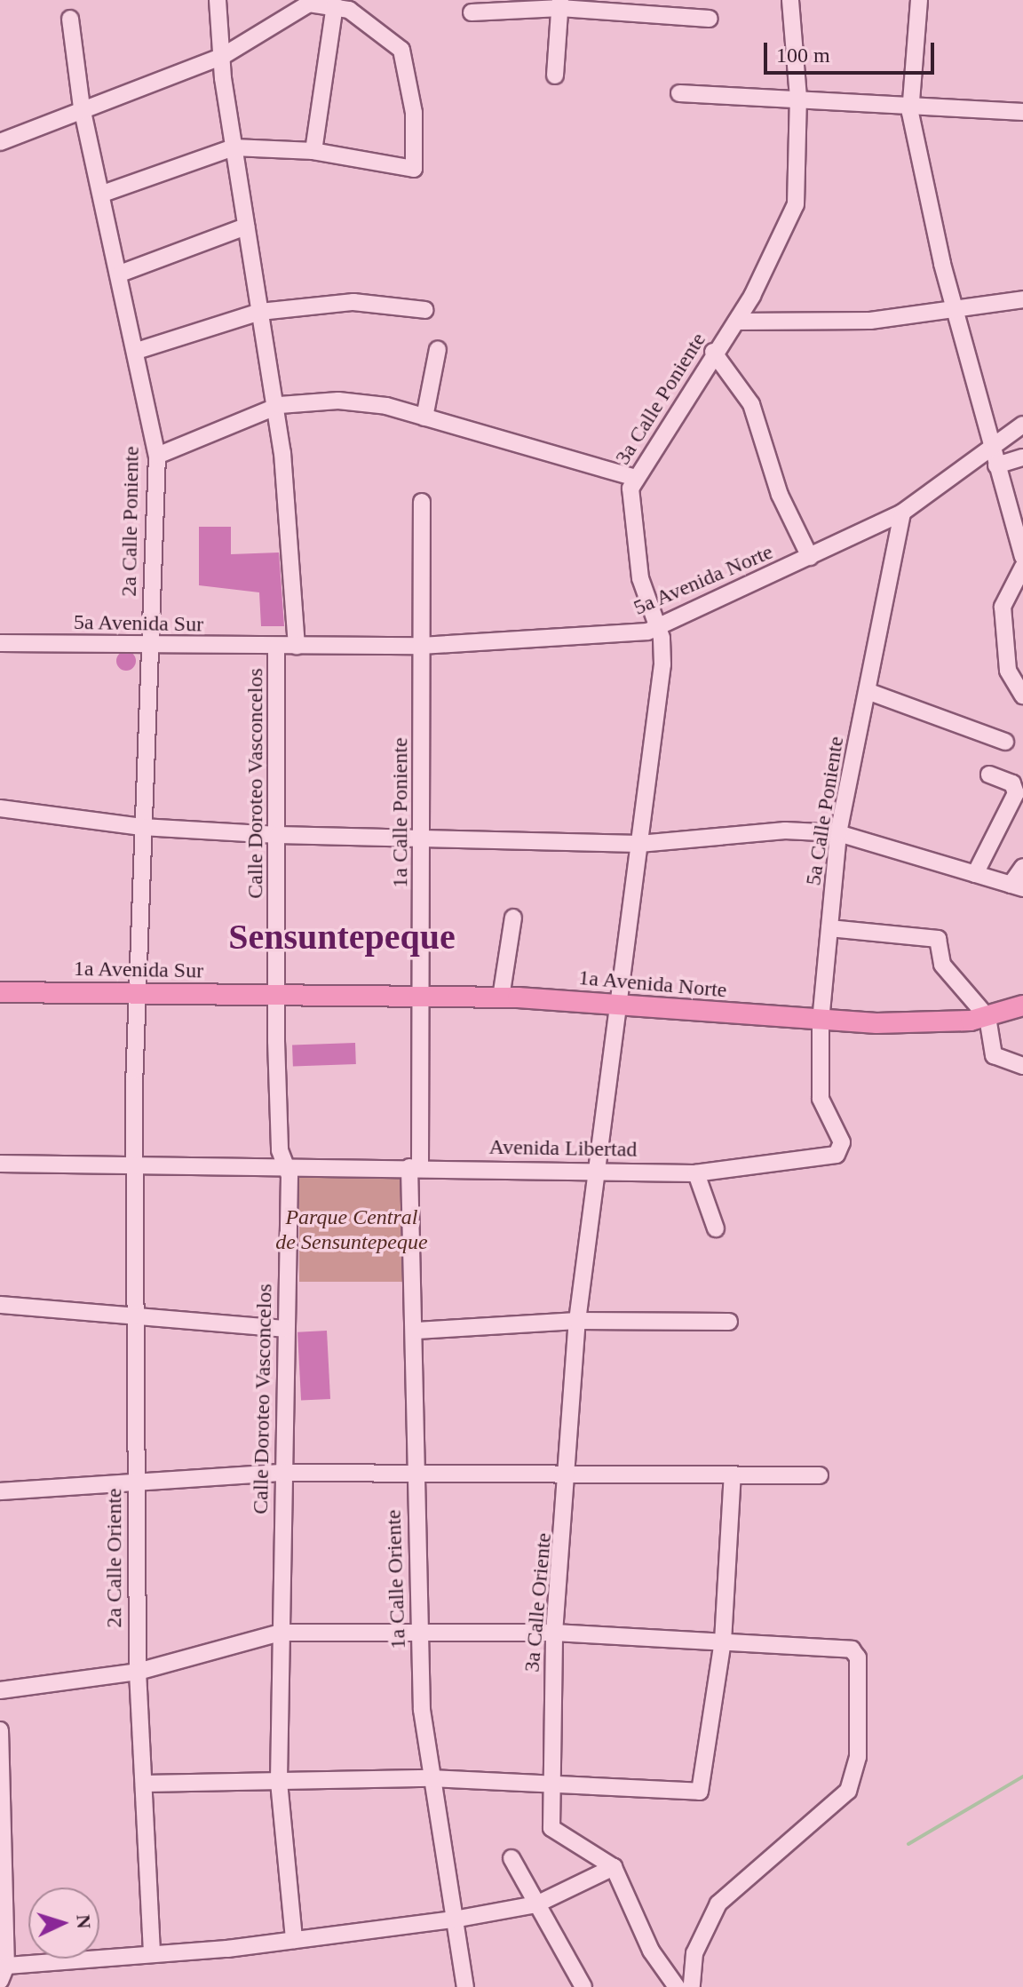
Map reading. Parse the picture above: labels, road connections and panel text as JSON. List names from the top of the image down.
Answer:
{
  "streets": {
    "main road": ["1a Avenida Sur", "1a Avenida Norte"],
    "street": [
      "3a Calle Poniente",
      "2a Calle Poniente",
      "5a Avenida Norte",
      "5a Avenida Sur",
      "Calle Doroteo Vasconcelos",
      "5a Calle Poniente",
      "1a Calle Poniente",
      "Avenida Libertad",
      "2a Calle Oriente",
      "1a Calle Oriente",
      "3a Calle Oriente"
    ]
  },
  "crossings": [
    ["3a Calle Poniente", "5a Avenida Norte"],
    ["3a Calle Poniente", "1a Avenida Norte"],
    ["3a Calle Poniente", "Avenida Libertad"],
    ["3a Calle Poniente", "3a Calle Oriente"],
    ["2a Calle Poniente", "5a Avenida Sur"],
    ["2a Calle Poniente", "1a Avenida Sur"],
    ["2a Calle Poniente", "Avenida Libertad"],
    ["2a Calle Poniente", "2a Calle Oriente"],
    ["5a Avenida Norte", "5a Avenida Sur"],
    ["5a Avenida Norte", "Calle Doroteo Vasconcelos"],
    ["5a Avenida Norte", "5a Calle Poniente"],
    ["5a Avenida Norte", "1a Calle Poniente"],
    ["5a Avenida Sur", "Calle Doroteo Vasconcelos"],
    ["Calle Doroteo Vasconcelos", "1a Avenida Sur"],
    ["Calle Doroteo Vasconcelos", "1a Avenida Norte"],
    ["Calle Doroteo Vasconcelos", "Avenida Libertad"],
    ["5a Calle Poniente", "1a Avenida Norte"],
    ["5a Calle Poniente", "Avenida Libertad"],
    ["1a Calle Poniente", "1a Avenida Norte"],
    ["1a Calle Poniente", "Avenida Libertad"],
    ["1a Calle Poniente", "1a Calle Oriente"],
    ["1a Avenida Sur", "1a Avenida Norte"],
    ["Avenida Libertad", "2a Calle Oriente"],
    ["Avenida Libertad", "1a Calle Oriente"],
    ["Avenida Libertad", "3a Calle Oriente"]
  ],
  "districts": ["Sensuntepeque"],
  "parks": ["Parque Central de Sensuntepeque"],
  "scale_bar": "100 m",
  "north": "right"
}
